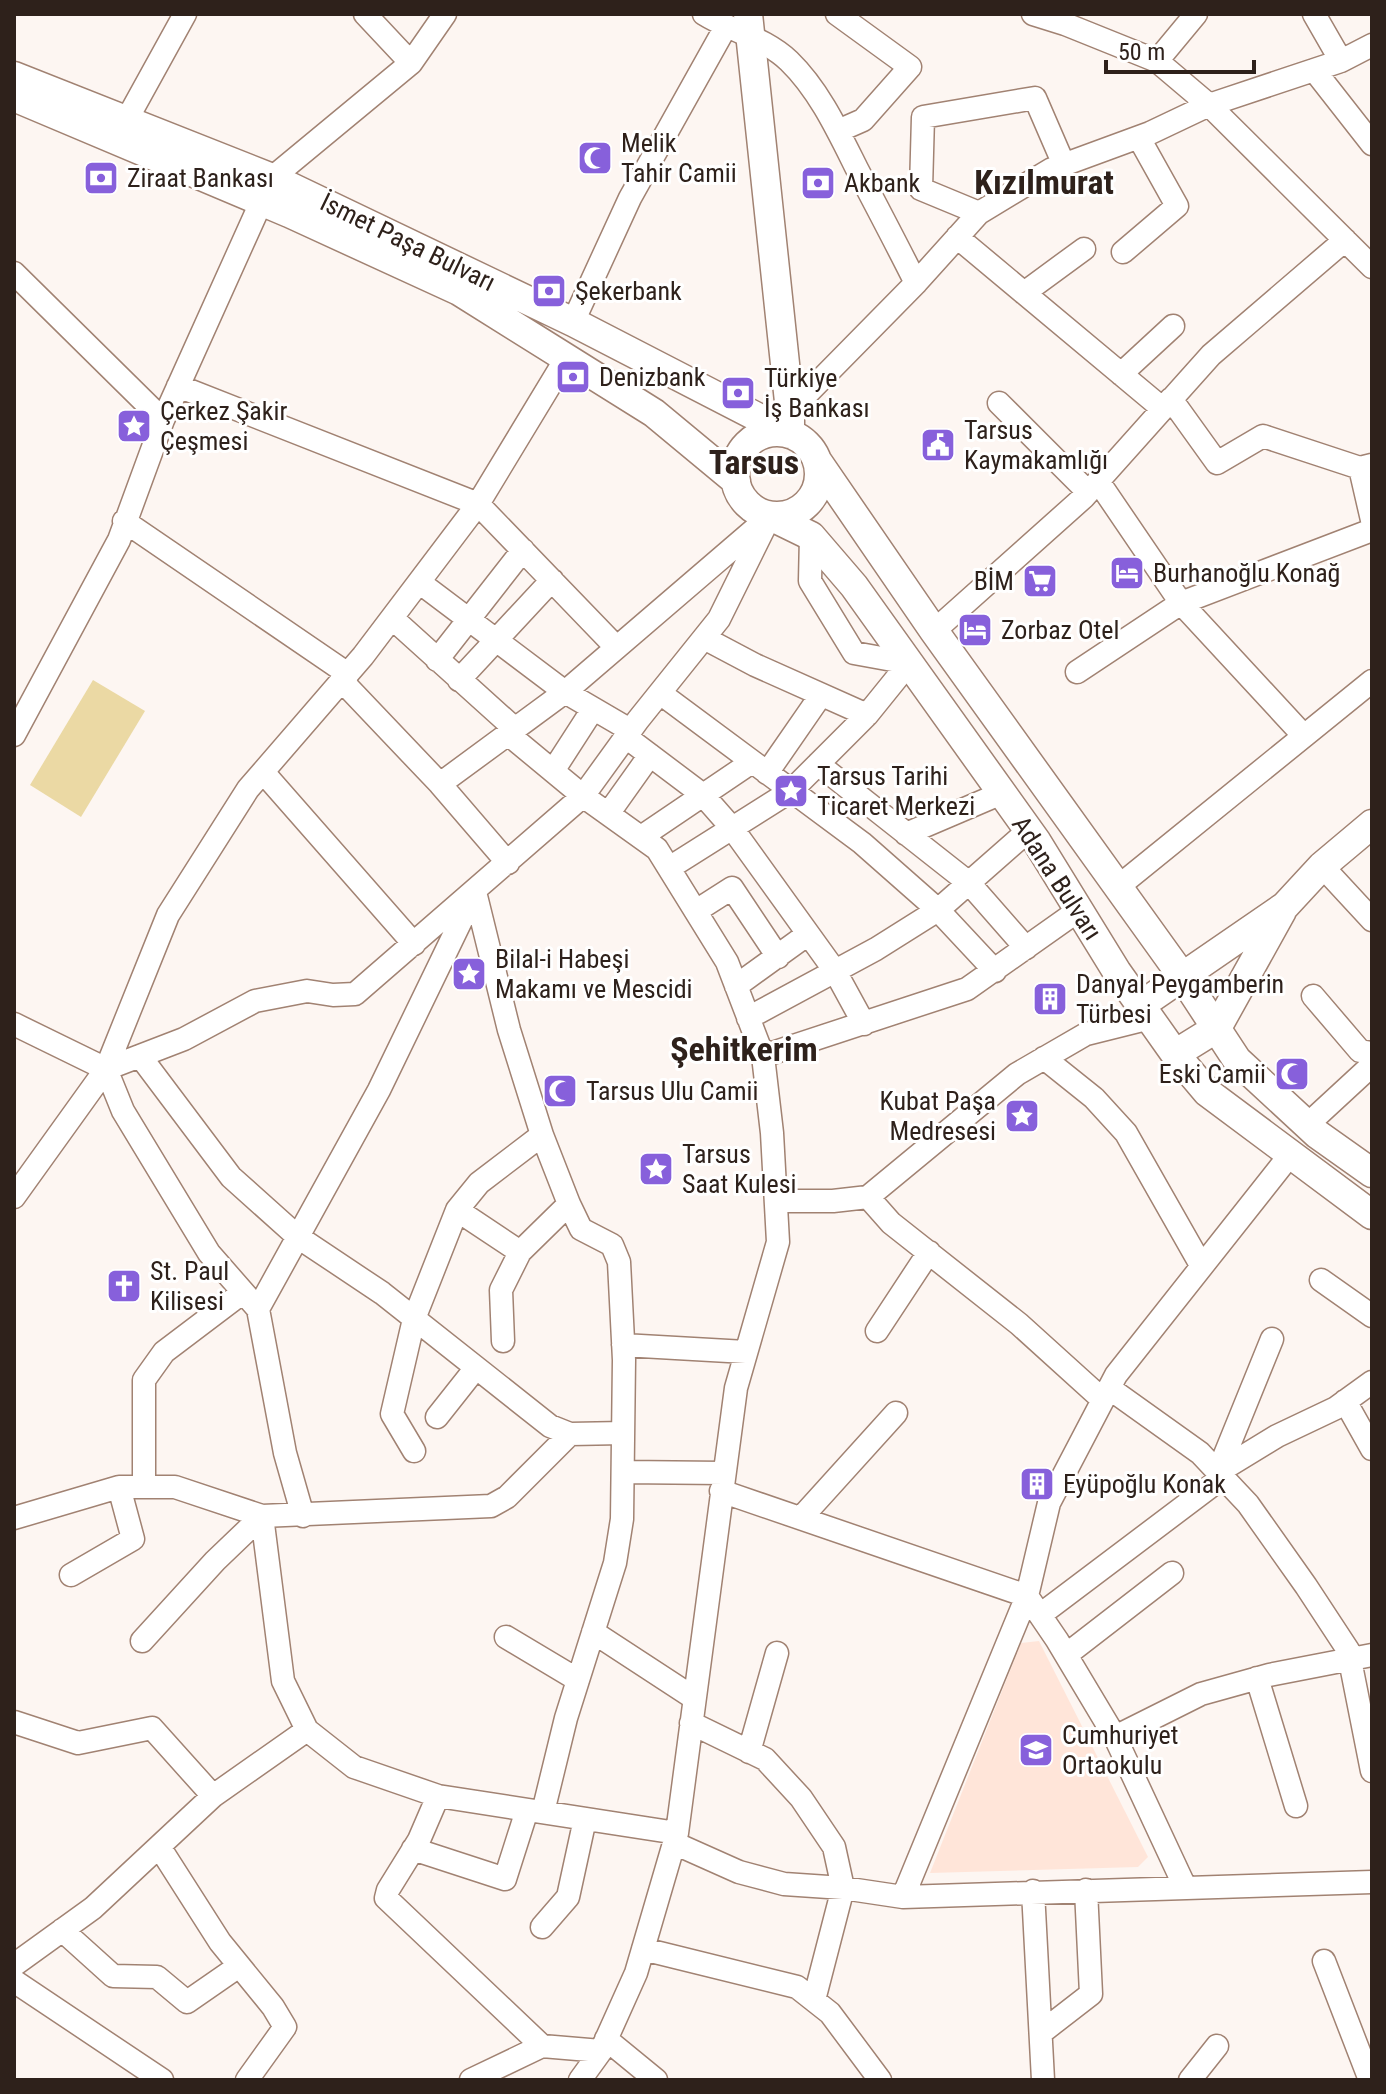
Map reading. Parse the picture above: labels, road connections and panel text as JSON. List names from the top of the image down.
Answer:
{
  "streets": {
    "main road": ["İsmet Paşa Bulvarı", "Adana Bulvarı"]
  },
  "crossings": [
    ["İsmet Paşa Bulvarı", "Adana Bulvarı"]
  ],
  "districts": ["Kızılmurat", "Tarsus", "Şehitkerim"],
  "places": {
    "mosque": ["Melik Tahir Camii", "Eski Camii", "Tarsus Ulu Camii"],
    "bank": [
      "Ziraat Bankası",
      "Akbank",
      "Şekerbank",
      "Denizbank",
      "Türkiye İş Bankası"
    ],
    "place": [
      "Çerkez Şakir Çeşmesi",
      "Tarsus Tarihi Ticaret Merkezi",
      "Bilal-i Habeşi Makamı ve Mescidi",
      "Kubat Paşa Medresesi",
      "Tarsus Saat Kulesi"
    ],
    "public building": ["Tarsus Kaymakamlığı"],
    "hotel": ["Burhanoğlu Konağ", "Zorbaz Otel"],
    "supermarket": ["BİM"],
    "building": ["Danyal Peygamberin Türbesi", "Eyüpoğlu Konak"],
    "church": ["St. Paul Kilisesi"],
    "school or university": ["Cumhuriyet Ortaokulu"]
  },
  "scale_bar": "50 m"
}
